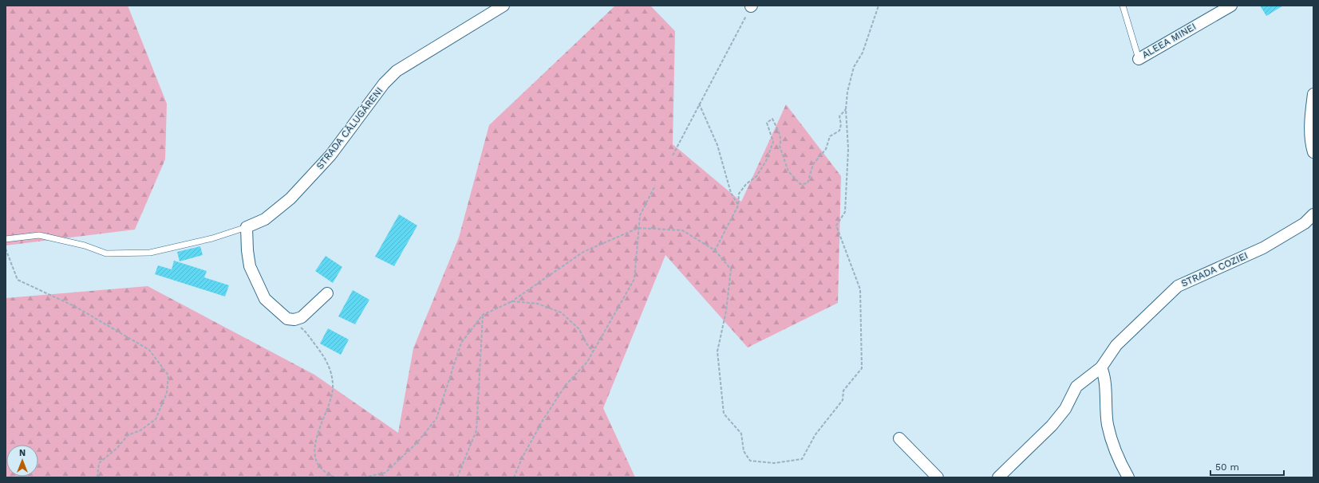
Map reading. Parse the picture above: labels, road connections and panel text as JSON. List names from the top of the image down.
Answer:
{
  "streets": {
    "street": ["ALEEA MINEI", "STRADA CĂLUGĂRENI", "STRADA COZIEI"]
  },
  "scale_bar": "50 m",
  "north": "top"
}
